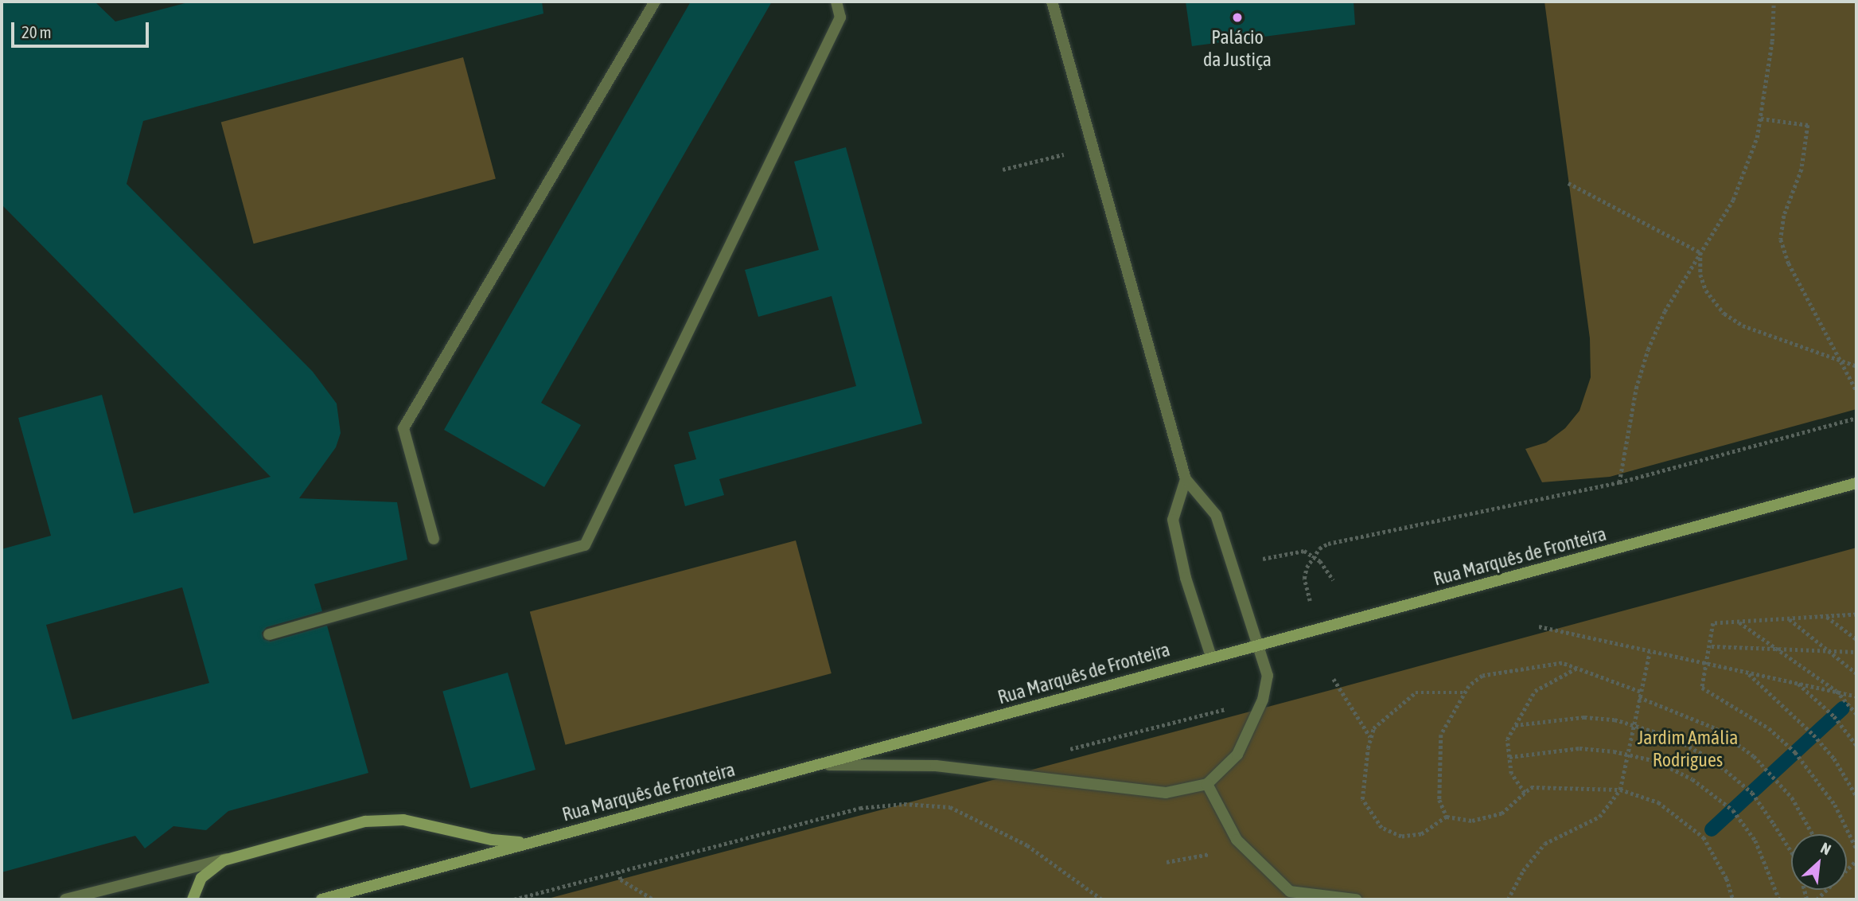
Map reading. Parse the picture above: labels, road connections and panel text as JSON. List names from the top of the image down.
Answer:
{
  "streets": {
    "main road": ["Rua Marquês de Fronteira"]
  },
  "parks": ["Jardim Amália Rodrigues"],
  "places": ["Palácio da Justiça"],
  "scale_bar": "20 m",
  "north": "top right"
}
